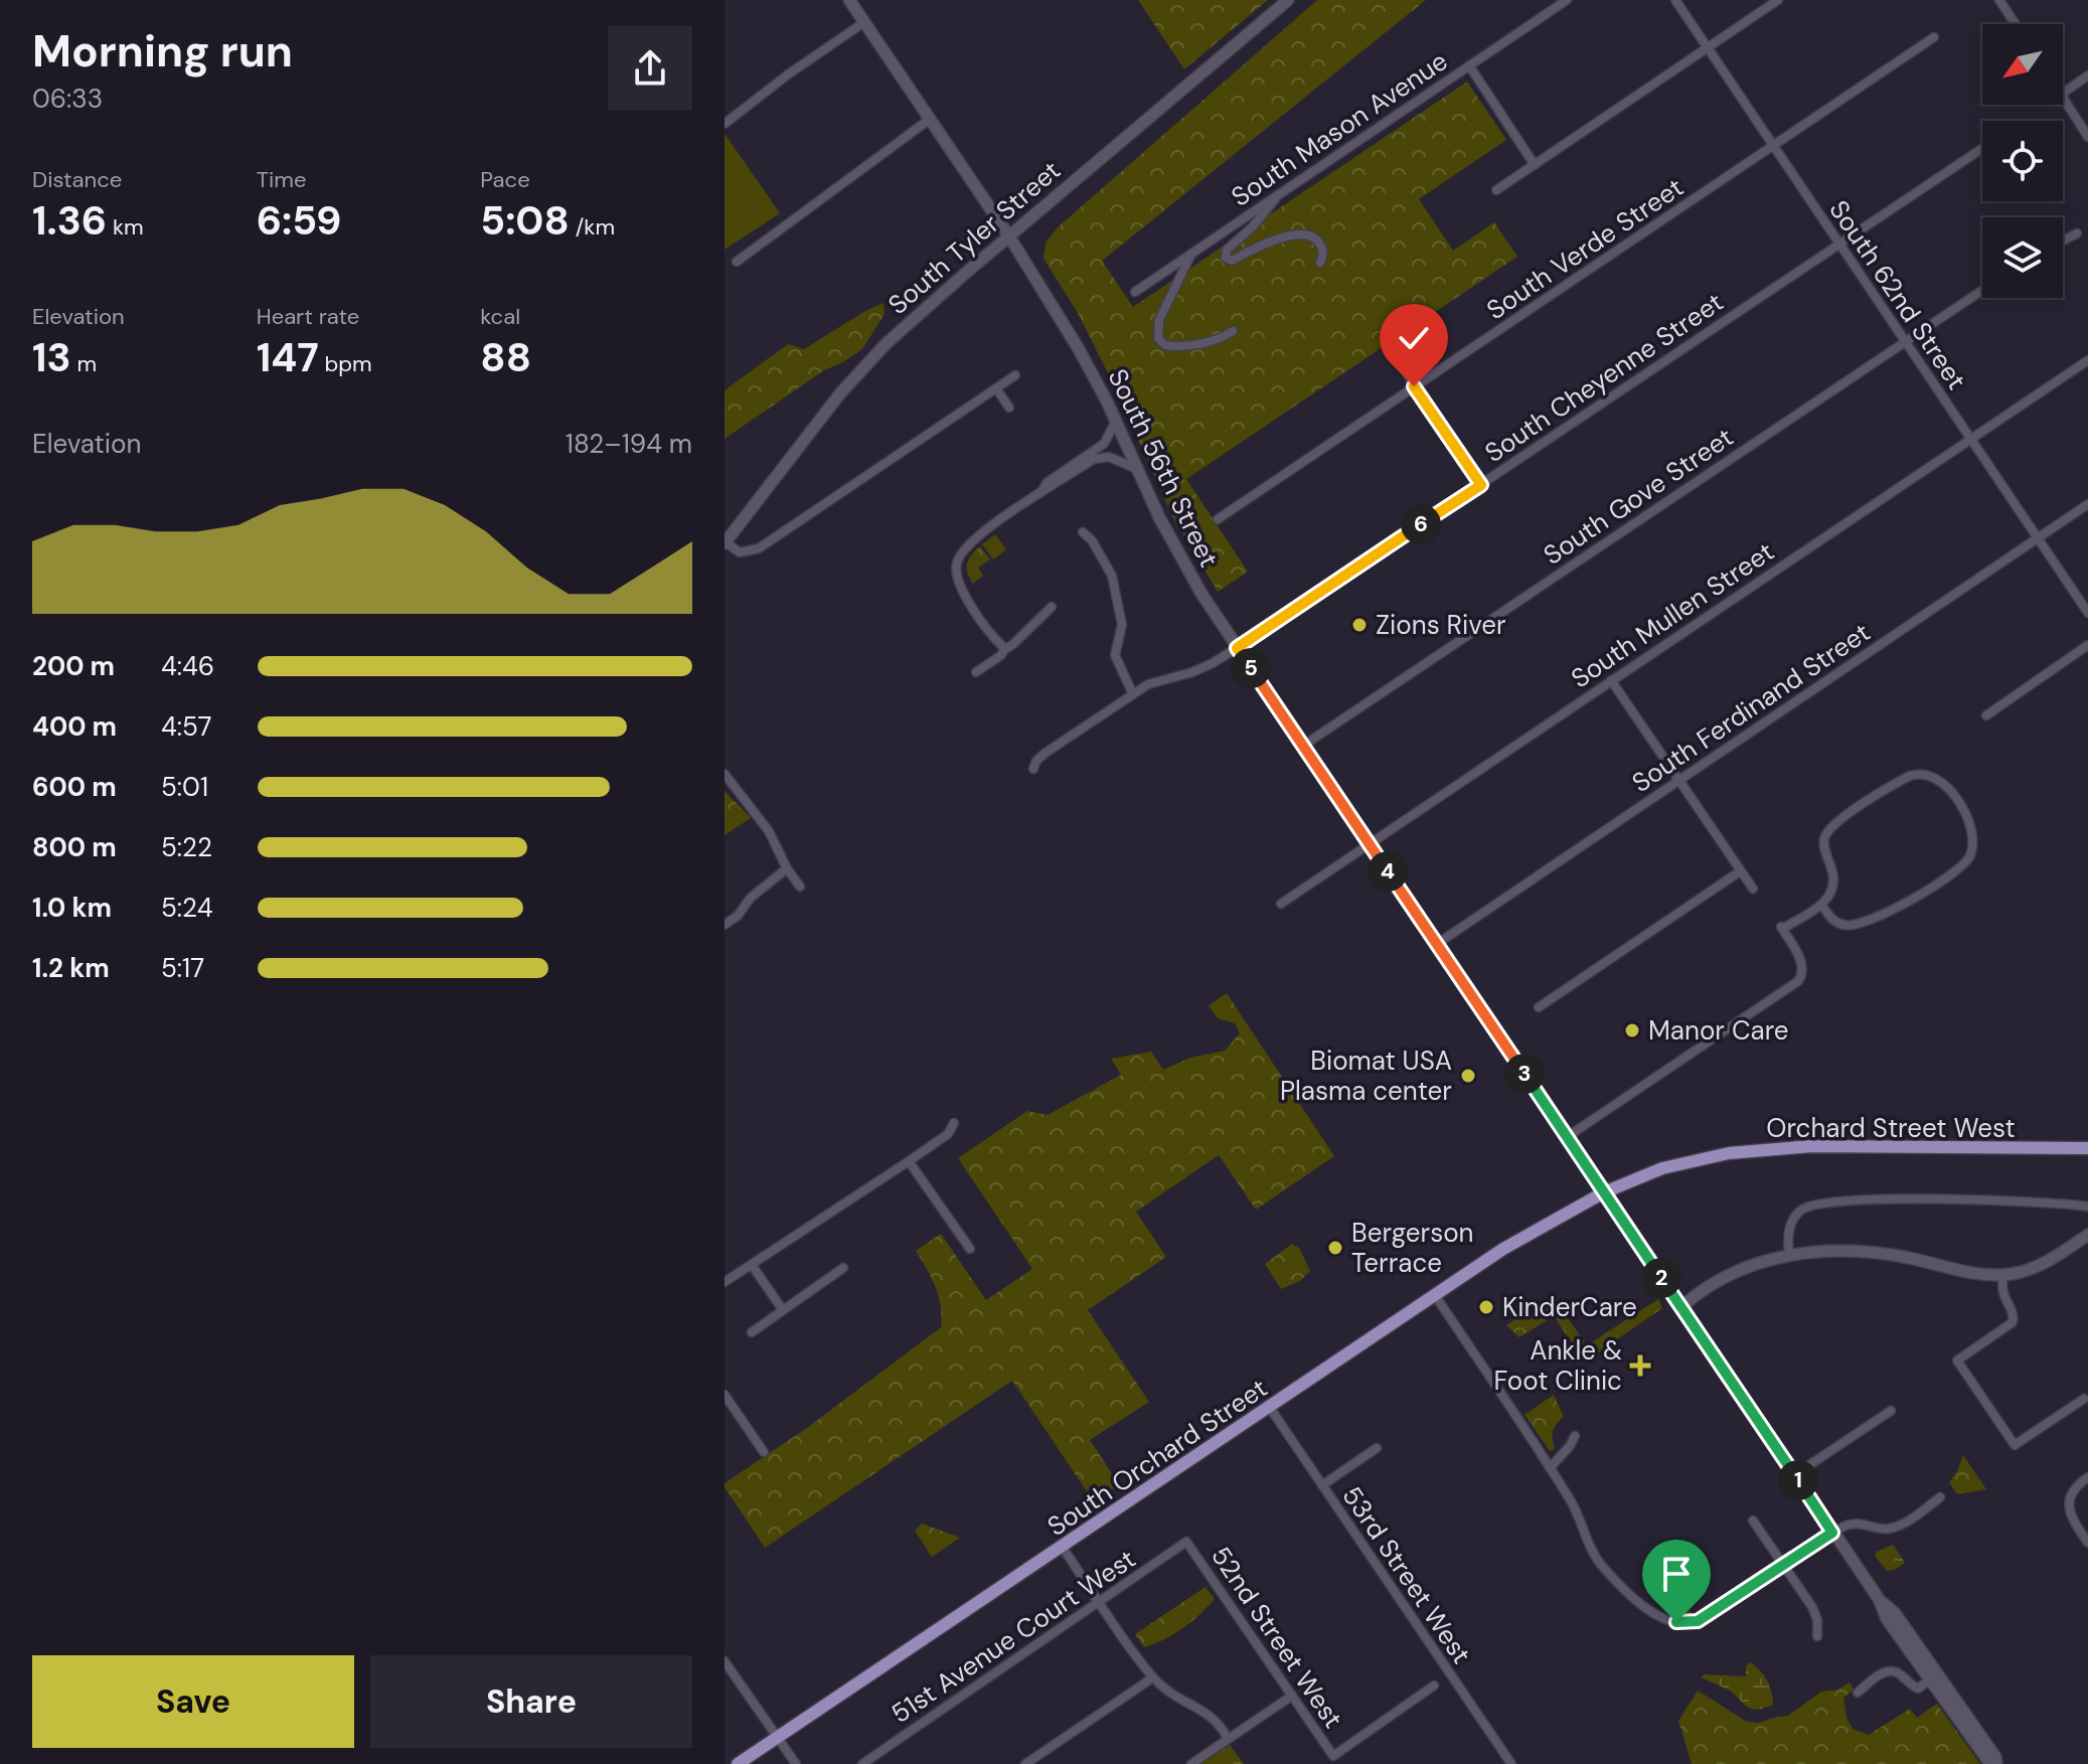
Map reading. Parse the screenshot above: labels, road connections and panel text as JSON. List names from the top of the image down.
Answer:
{
  "streets": {
    "main road": [
      "South Tyler Street",
      "South 56th Street",
      "Orchard Street West",
      "South Orchard Street"
    ],
    "street": [
      "South Mason Avenue",
      "South Verde Street",
      "South 62nd Street",
      "South Cheyenne Street",
      "South Gove Street",
      "South Mullen Street",
      "South Ferdinand Street",
      "53rd Street West",
      "51st Avenue Court West",
      "52nd Street West"
    ]
  },
  "crossings": [
    ["South Tyler Street", "South 56th Street"],
    ["South Verde Street", "South 62nd Street"],
    ["South 62nd Street", "South Cheyenne Street"],
    ["South 62nd Street", "South Gove Street"],
    ["South 62nd Street", "South Mullen Street"],
    ["South 62nd Street", "South Ferdinand Street"],
    ["South Cheyenne Street", "South 56th Street"],
    ["South 56th Street", "South Gove Street"],
    ["South 56th Street", "South Mullen Street"],
    ["South 56th Street", "South Ferdinand Street"],
    ["South 56th Street", "Orchard Street West"],
    ["South 56th Street", "South Orchard Street"],
    ["Orchard Street West", "South Orchard Street"],
    ["South Orchard Street", "53rd Street West"],
    ["51st Avenue Court West", "52nd Street West"]
  ],
  "places": {
    "other": [
      "Zions River",
      "Manor Care",
      "Biomat USA Plasma center",
      "Bergerson Terrace",
      "KinderCare"
    ],
    "health": ["Ankle & Foot Clinic"]
  },
  "north": "bottom left",
  "page": {
    "heading": ["Morning run", "06:33"],
    "stats": [
      ["Distance", "1.36 km"],
      ["Time", "6:59"],
      ["Pace", "5:08 /km"],
      ["Elevation", "13 m"],
      ["Heart rate", "147 bpm"],
      ["kcal", "88"]
    ],
    "chart": ["Elevation", "182–194 m"],
    "pins": [
      "6",
      "5",
      "4",
      "3",
      "2",
      "1"
    ],
    "list": [
      {
        "name": "200 m",
        "note": "4:46"
      },
      {
        "name": "400 m",
        "note": "4:57"
      },
      {
        "name": "600 m",
        "note": "5:01"
      },
      {
        "name": "800 m",
        "note": "5:22"
      },
      {
        "name": "1.0 km",
        "note": "5:24"
      },
      {
        "name": "1.2 km",
        "note": "5:17"
      }
    ],
    "buttons": ["Save", "Share"]
  }
}
